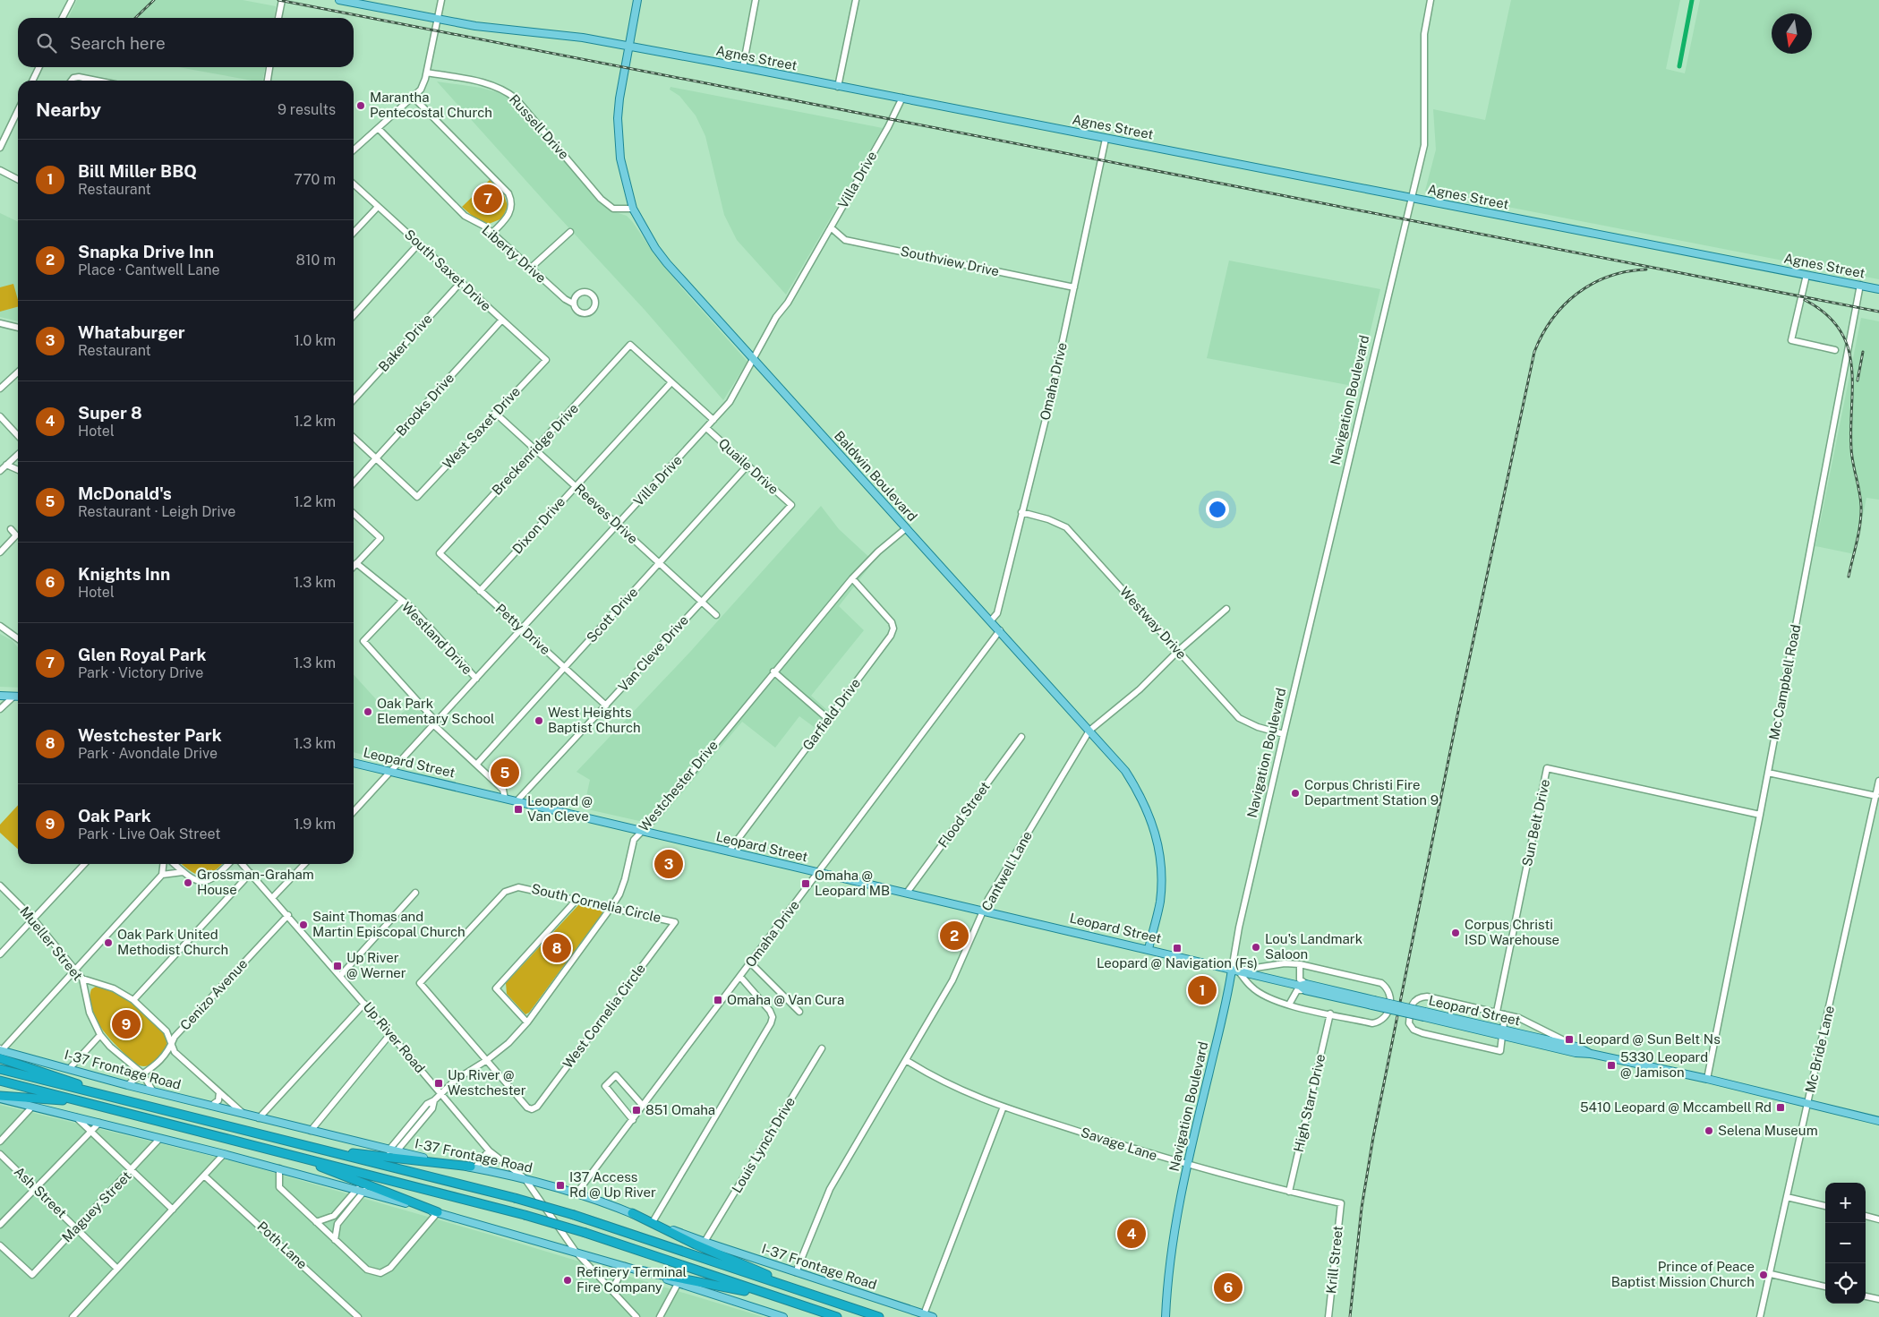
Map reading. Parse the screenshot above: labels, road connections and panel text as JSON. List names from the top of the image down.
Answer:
{
  "streets": {
    "main road": [
      "Agnes Street",
      "Navigation Boulevard",
      "Baldwin Boulevard",
      "Leopard Street",
      "I-37 Frontage Road"
    ],
    "street": [
      "Russell Drive",
      "Villa Drive",
      "Liberty Drive",
      "Southview Drive",
      "South Saxet Drive",
      "Baker Drive",
      "Omaha Drive",
      "Brooks Drive",
      "West Saxet Drive",
      "Breckenridge Drive",
      "Quaile Drive",
      "Reeves Drive",
      "Dixon Drive",
      "Scott Drive",
      "Westway Drive",
      "Petty Drive",
      "Westland Drive",
      "Van Cleve Drive",
      "Mc Campbell Road",
      "Garfield Drive",
      "Westchester Drive",
      "Flood Street",
      "Sun Belt Drive",
      "Cantwell Lane",
      "South Cornelia Circle",
      "Mueller Street",
      "Cenizo Avenue",
      "West Cornelia Circle",
      "Up River Road",
      "Mc Bride Lane",
      "High Starr Drive",
      "Savage Lane",
      "Louis Lynch Drive",
      "Ash Street",
      "Maguey Street",
      "Poth Lane",
      "Krill Street"
    ]
  },
  "crossings": [
    ["Agnes Street", "Villa Drive"],
    ["Agnes Street", "Omaha Drive"],
    ["Agnes Street", "Navigation Boulevard"],
    ["Agnes Street", "Baldwin Boulevard"],
    ["Agnes Street", "Mc Campbell Road"],
    ["Russell Drive", "Baldwin Boulevard"],
    ["Villa Drive", "Southview Drive"],
    ["Villa Drive", "Quaile Drive"],
    ["Villa Drive", "Baldwin Boulevard"],
    ["Villa Drive", "Reeves Drive"],
    ["Villa Drive", "Petty Drive"],
    ["Villa Drive", "Westland Drive"],
    ["Villa Drive", "Leopard Street"],
    ["Southview Drive", "Omaha Drive"],
    ["South Saxet Drive", "Baker Drive"],
    ["South Saxet Drive", "Brooks Drive"],
    ["South Saxet Drive", "West Saxet Drive"],
    ["Omaha Drive", "Baldwin Boulevard"],
    ["Omaha Drive", "Westway Drive"],
    ["Omaha Drive", "Leopard Street"],
    ["Omaha Drive", "I-37 Frontage Road"],
    ["Navigation Boulevard", "Westway Drive"],
    ["Navigation Boulevard", "Leopard Street"],
    ["Navigation Boulevard", "Savage Lane"],
    ["Brooks Drive", "West Saxet Drive"],
    ["West Saxet Drive", "Reeves Drive"],
    ["Breckenridge Drive", "Quaile Drive"],
    ["Breckenridge Drive", "Reeves Drive"],
    ["Breckenridge Drive", "Petty Drive"],
    ["Quaile Drive", "Dixon Drive"],
    ["Quaile Drive", "Scott Drive"],
    ["Quaile Drive", "Van Cleve Drive"],
    ["Baldwin Boulevard", "Leopard Street"],
    ["Baldwin Boulevard", "Westchester Drive"],
    ["Baldwin Boulevard", "Cantwell Lane"],
    ["Reeves Drive", "Dixon Drive"],
    ["Reeves Drive", "Scott Drive"],
    ["Reeves Drive", "Van Cleve Drive"],
    ["Dixon Drive", "Petty Drive"],
    ["Scott Drive", "Petty Drive"],
    ["Westway Drive", "Cantwell Lane"],
    ["Petty Drive", "Van Cleve Drive"],
    ["Van Cleve Drive", "Leopard Street"],
    ["Mc Campbell Road", "Leopard Street"],
    ["Mc Campbell Road", "Sun Belt Drive"],
    ["Garfield Drive", "Leopard Street"],
    ["Garfield Drive", "Westchester Drive"],
    ["Leopard Street", "Westchester Drive"],
    ["Leopard Street", "Flood Street"],
    ["Leopard Street", "Cantwell Lane"],
    ["Leopard Street", "Mc Bride Lane"],
    ["Westchester Drive", "South Cornelia Circle"],
    ["Westchester Drive", "West Cornelia Circle"],
    ["Westchester Drive", "Up River Road"],
    ["Westchester Drive", "I-37 Frontage Road"],
    ["Cantwell Lane", "I-37 Frontage Road"],
    ["Cantwell Lane", "Savage Lane"],
    ["South Cornelia Circle", "West Cornelia Circle"],
    ["Mueller Street", "Cenizo Avenue"],
    ["Mueller Street", "I-37 Frontage Road"],
    ["Cenizo Avenue", "Up River Road"],
    ["Cenizo Avenue", "I-37 Frontage Road"],
    ["Up River Road", "I-37 Frontage Road"],
    ["I-37 Frontage Road", "Louis Lynch Drive"],
    ["High Starr Drive", "Savage Lane"],
    ["Savage Lane", "Krill Street"],
    ["Ash Street", "Maguey Street"]
  ],
  "places": {
    "other": [
      "Marantha Pentecostal Church",
      "Oak Park Elementary School",
      "West Heights Baptist Church",
      "Corpus Christi Fire Department Station 9",
      "Grossman-Graham House",
      "Saint Thomas and Martin Episcopal Church",
      "Corpus Christi ISD Warehouse",
      "Oak Park United Methodist Church",
      "Lou's Landmark Saloon",
      "Selena Museum",
      "Prince of Peace Baptist Mission Church",
      "Refinery Terminal Fire Company"
    ],
    "transit": [
      "Leopard @ Van Cleve",
      "Omaha @ Leopard MB",
      "Leopard @ Navigation (Fs)",
      "Up River @ Werner",
      "Omaha @ Van Cura",
      "Leopard @ Sun Belt Ns",
      "5330 Leopard @ Jamison",
      "Up River @ Westchester",
      "5410 Leopard @ Mccambell Rd",
      "851 Omaha",
      "I37 Access Rd @ Up River"
    ]
  },
  "north": "bottom",
  "page": {
    "search": "Search here",
    "heading": ["Nearby", "9 results"],
    "list": [
      {
        "mark": "1",
        "name": "Bill Miller BBQ",
        "note": "Restaurant",
        "value": "770 m"
      },
      {
        "mark": "2",
        "name": "Snapka Drive Inn",
        "note": "Place · Cantwell Lane",
        "value": "810 m"
      },
      {
        "mark": "3",
        "name": "Whataburger",
        "note": "Restaurant",
        "value": "1.0 km"
      },
      {
        "mark": "4",
        "name": "Super 8",
        "note": "Hotel",
        "value": "1.2 km"
      },
      {
        "mark": "5",
        "name": "McDonald's",
        "note": "Restaurant · Leigh Drive",
        "value": "1.2 km"
      },
      {
        "mark": "6",
        "name": "Knights Inn",
        "note": "Hotel",
        "value": "1.3 km"
      },
      {
        "mark": "7",
        "name": "Glen Royal Park",
        "note": "Park · Victory Drive",
        "value": "1.3 km"
      },
      {
        "mark": "8",
        "name": "Westchester Park",
        "note": "Park · Avondale Drive",
        "value": "1.3 km"
      },
      {
        "mark": "9",
        "name": "Oak Park",
        "note": "Park · Live Oak Street",
        "value": "1.9 km"
      }
    ],
    "pins": [
      "7",
      "5",
      "3",
      "2",
      "8",
      "1",
      "9",
      "4",
      "6"
    ],
    "map_buttons": ["+", "−"]
  }
}
